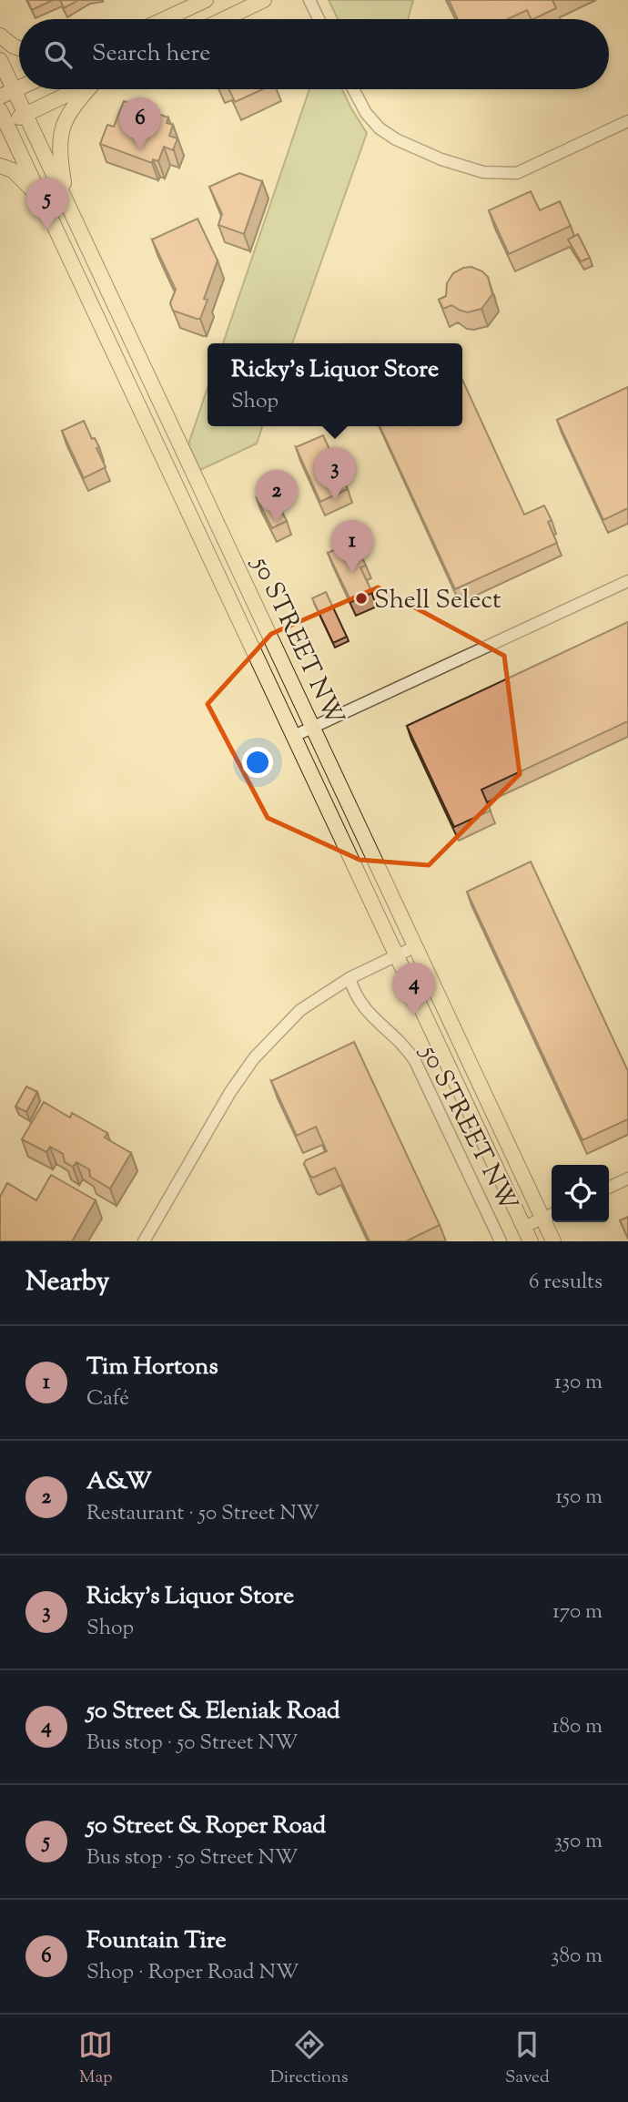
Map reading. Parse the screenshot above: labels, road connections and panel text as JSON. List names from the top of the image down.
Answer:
{
  "streets": {
    "main road": ["50 STREET NW"]
  },
  "places": ["Shell Select"],
  "page": {
    "search": "Search here",
    "pins": [
      "6",
      "5",
      "3",
      "2",
      "1",
      "4"
    ],
    "popup": ["Ricky's Liquor Store", "Shop"],
    "heading": ["Nearby", "6 results"],
    "list": [
      {
        "mark": "1",
        "name": "Tim Hortons",
        "note": "Café",
        "value": "130 m"
      },
      {
        "mark": "2",
        "name": "A&W",
        "note": "Restaurant · 50 Street NW",
        "value": "150 m"
      },
      {
        "mark": "3",
        "name": "Ricky's Liquor Store",
        "note": "Shop",
        "value": "170 m"
      },
      {
        "mark": "4",
        "name": "50 Street & Eleniak Road",
        "note": "Bus stop · 50 Street NW",
        "value": "180 m"
      },
      {
        "mark": "5",
        "name": "50 Street & Roper Road",
        "note": "Bus stop · 50 Street NW",
        "value": "350 m"
      },
      {
        "mark": "6",
        "name": "Fountain Tire",
        "note": "Shop · Roper Road NW",
        "value": "380 m"
      }
    ],
    "nav": ["Map", "Directions", "Saved"]
  }
}
